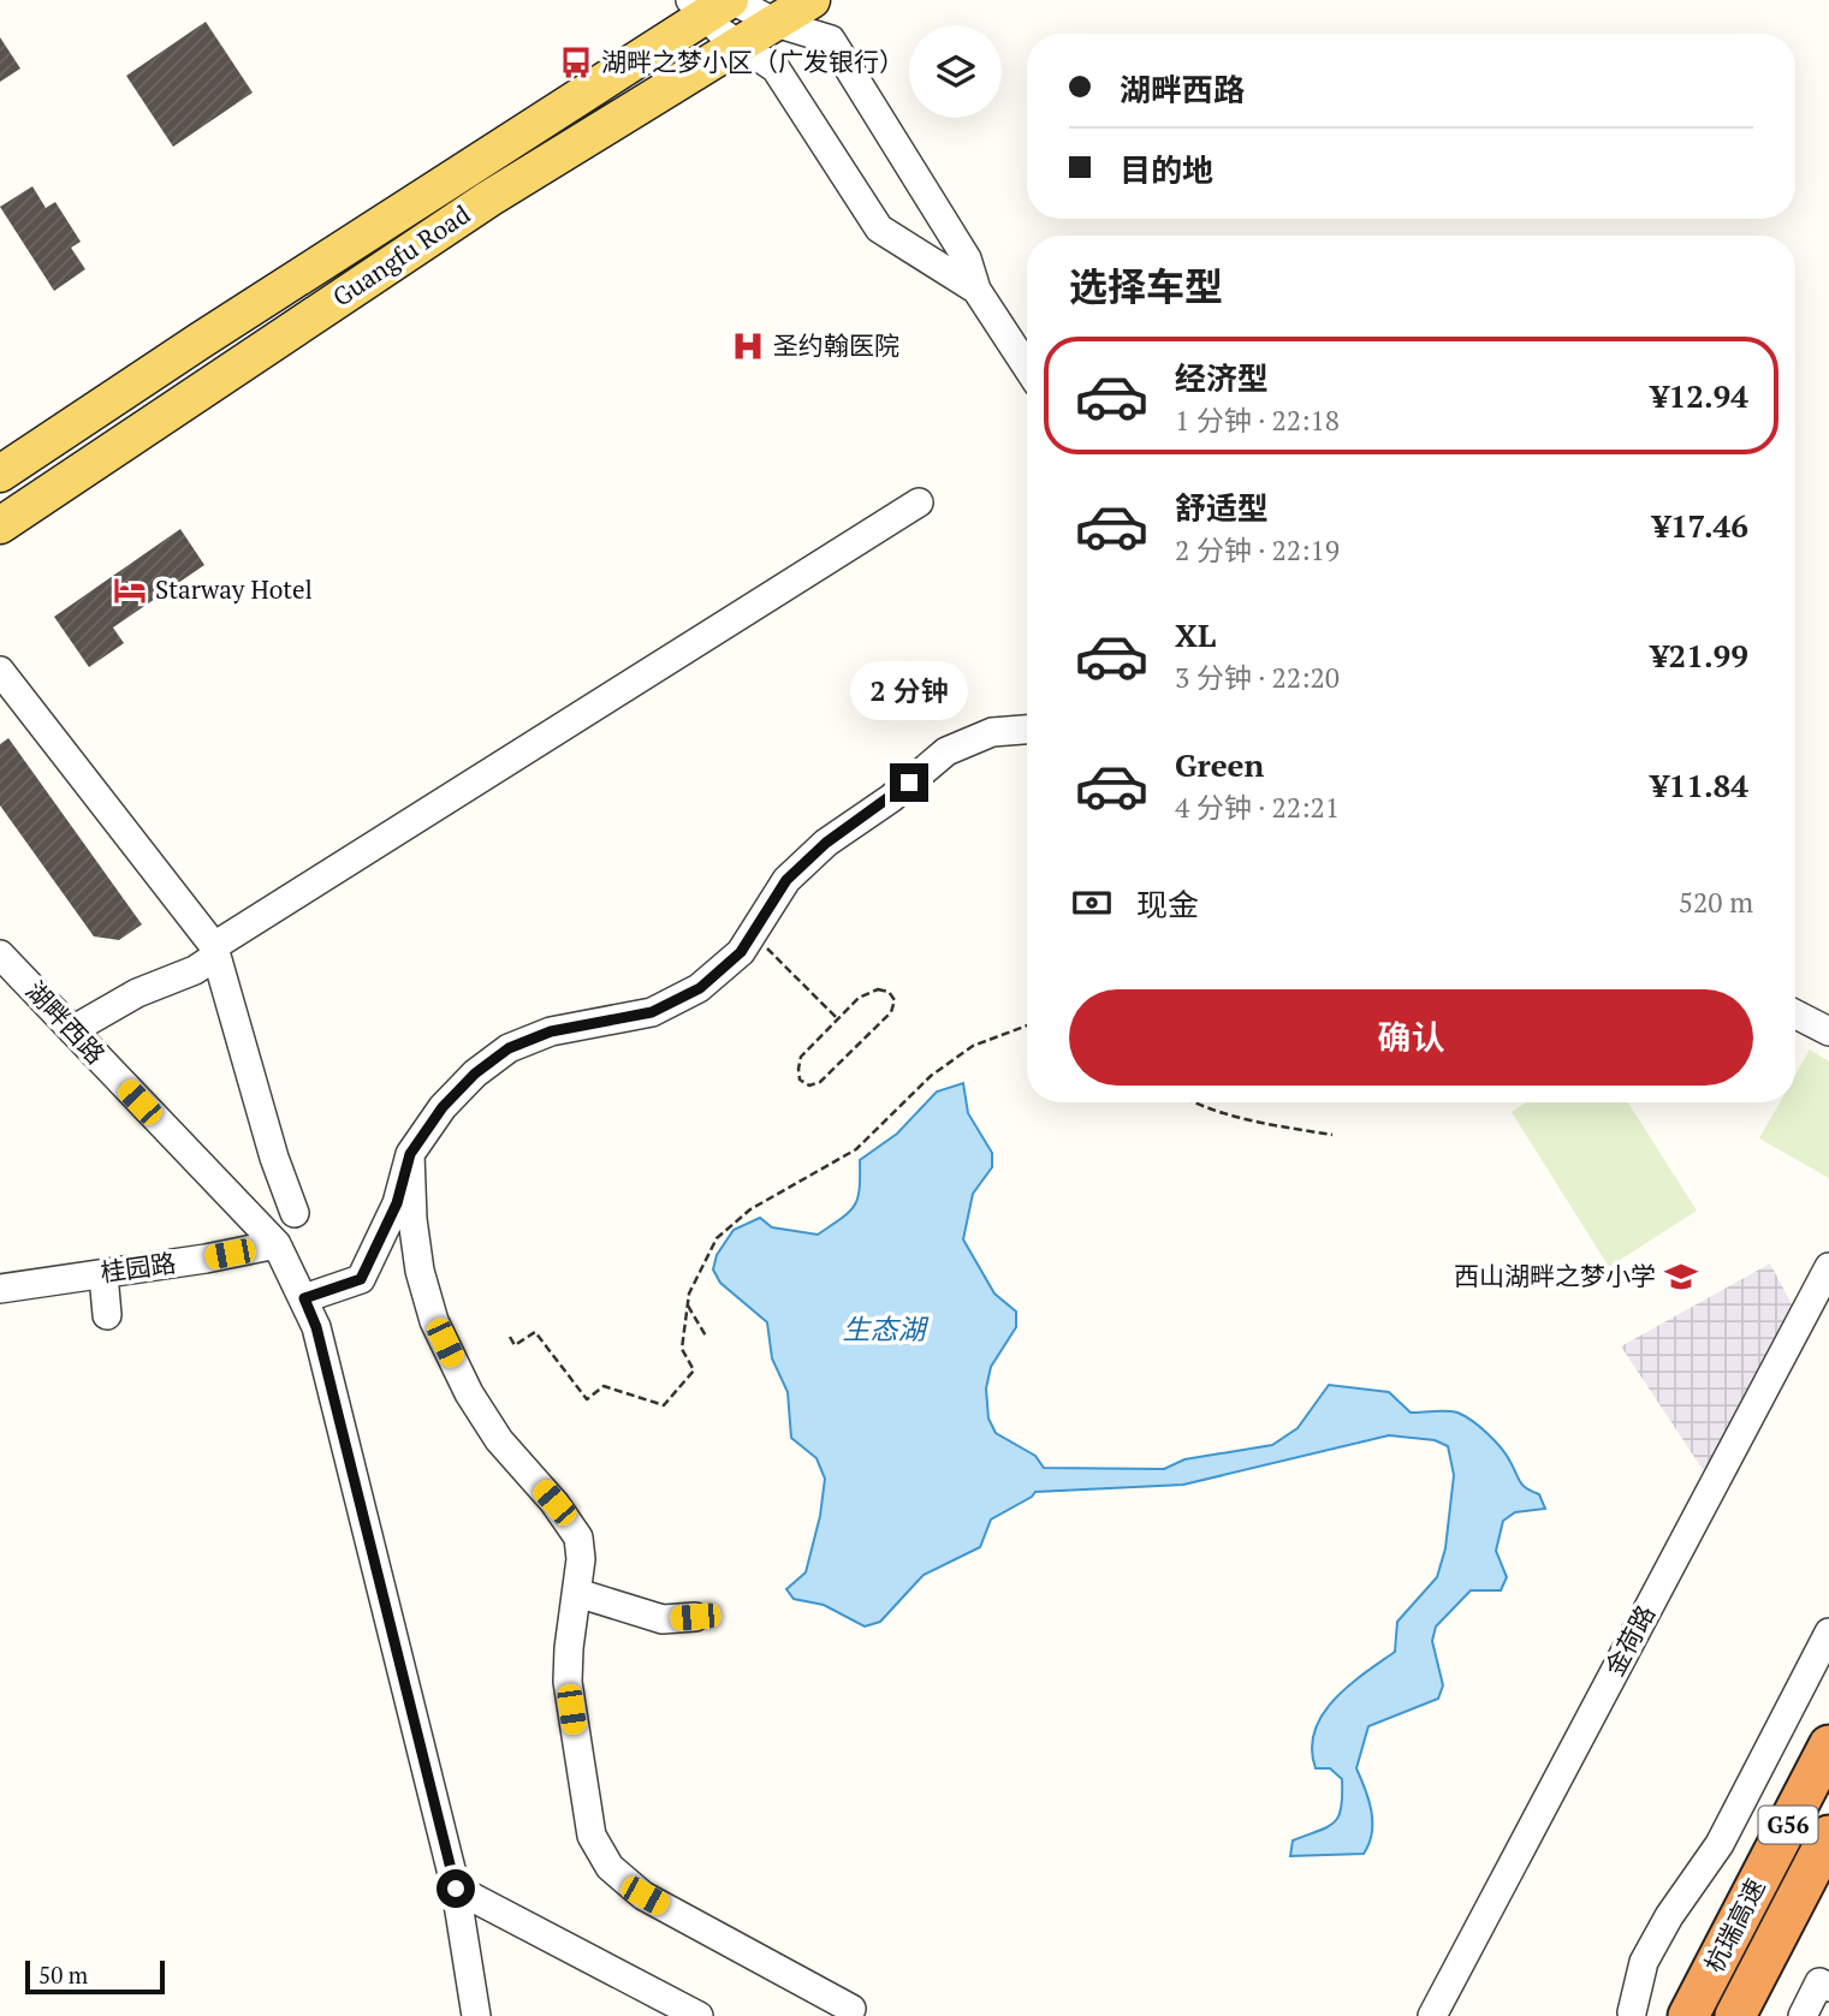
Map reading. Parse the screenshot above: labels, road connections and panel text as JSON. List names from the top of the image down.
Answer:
{
  "streets": {
    "highway": ["G56", "杭瑞高速"],
    "main road": ["Guangfu Road"],
    "street": ["湖畔西路", "桂园路", "金荷路"]
  },
  "crossings": [
    ["湖畔西路", "桂园路"]
  ],
  "water": ["生态湖"],
  "places": {
    "bus stop": ["湖畔之梦小区（广发银行）"],
    "hospital": ["圣约翰医院"],
    "hotel": ["Starway Hotel"],
    "school or university": ["西山湖畔之梦小学"]
  },
  "scale_bar": "50 m",
  "page": {
    "banner": ["湖畔西路", "目的地"],
    "heading": "选择车型",
    "list": [
      {
        "name": "经济型",
        "note": "1 分钟 · 22:18",
        "value": "¥12.94"
      },
      {
        "name": "舒适型",
        "note": "2 分钟 · 22:19",
        "value": "¥17.46"
      },
      {
        "name": "XL",
        "note": "3 分钟 · 22:20",
        "value": "¥21.99"
      },
      {
        "name": "Green",
        "note": "4 分钟 · 22:21",
        "value": "¥11.84"
      }
    ],
    "bubble": "2 分钟",
    "pay": ["现金", "520 m"],
    "buttons": "确认",
    "scale": "50 m"
  }
}
